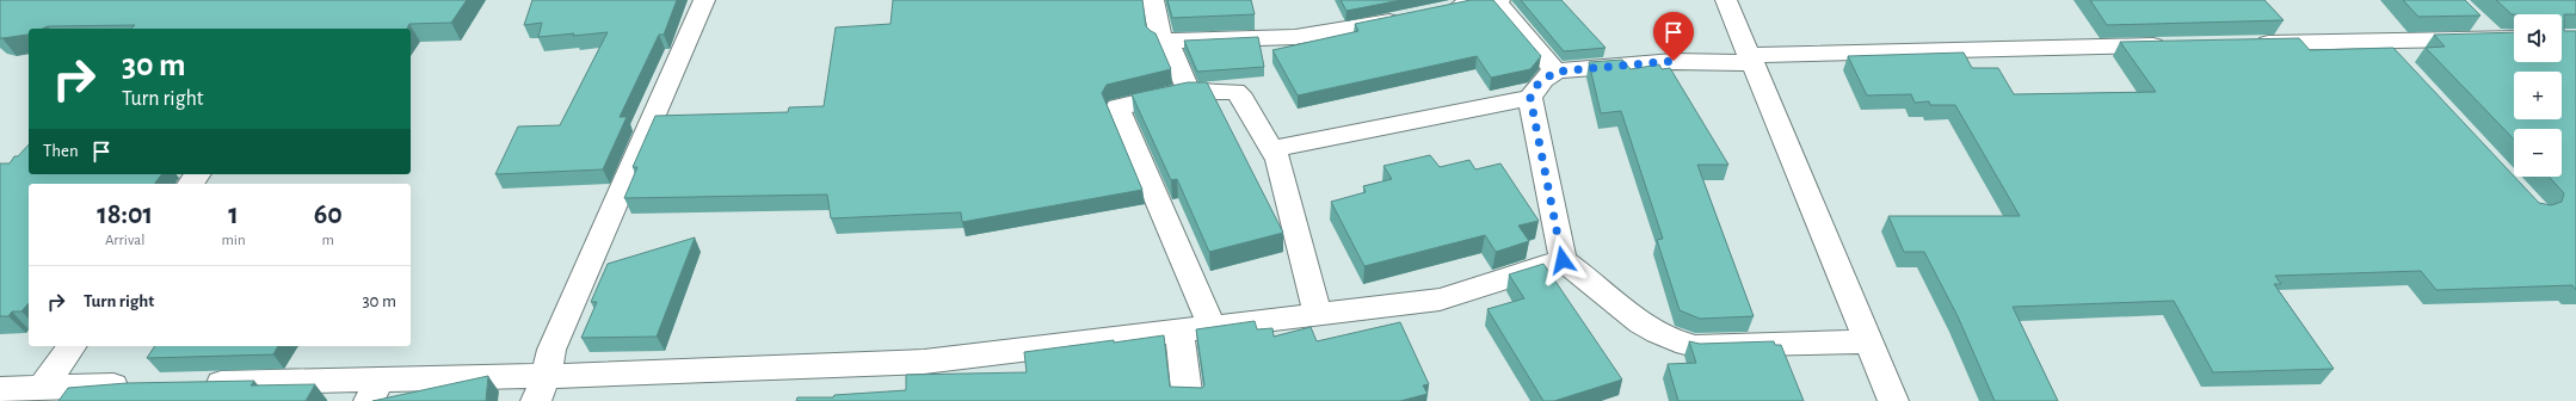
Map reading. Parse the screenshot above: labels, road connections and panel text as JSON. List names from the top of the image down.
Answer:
{
  "page": {
    "map_buttons": ["+", "−"],
    "turn": ["30 m", "Turn right"],
    "then": "Then",
    "eta": [
      "18:01",
      "Arrival",
      "1",
      "min",
      "60",
      "m"
    ],
    "list": [
      {
        "name": "Turn right",
        "value": "30 m"
      }
    ]
  }
}
